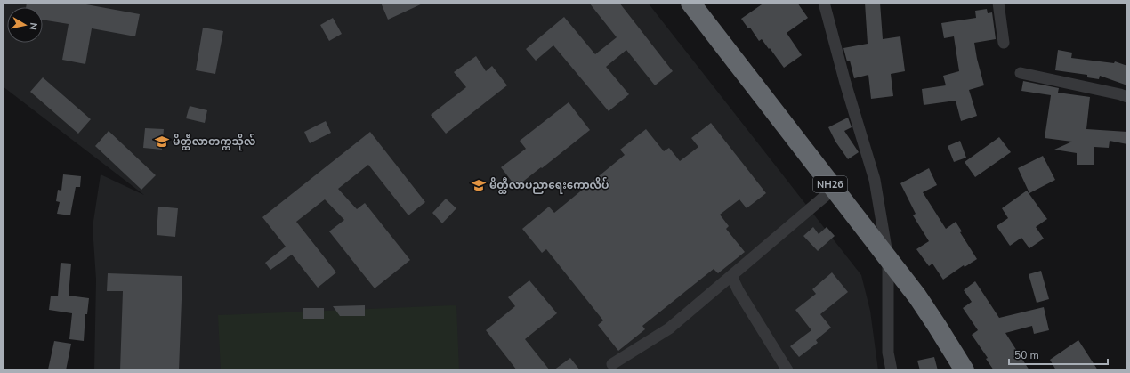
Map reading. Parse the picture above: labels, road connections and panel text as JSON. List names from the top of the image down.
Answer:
{
  "streets": {
    "highway": ["NH26"]
  },
  "places": {
    "school or university": ["မိတ္ထီလာတက္ကသိုလ်", "မိတ္ထီလာပညာရေးကောလိပ်"]
  },
  "scale_bar": "50 m",
  "north": "right"
}
